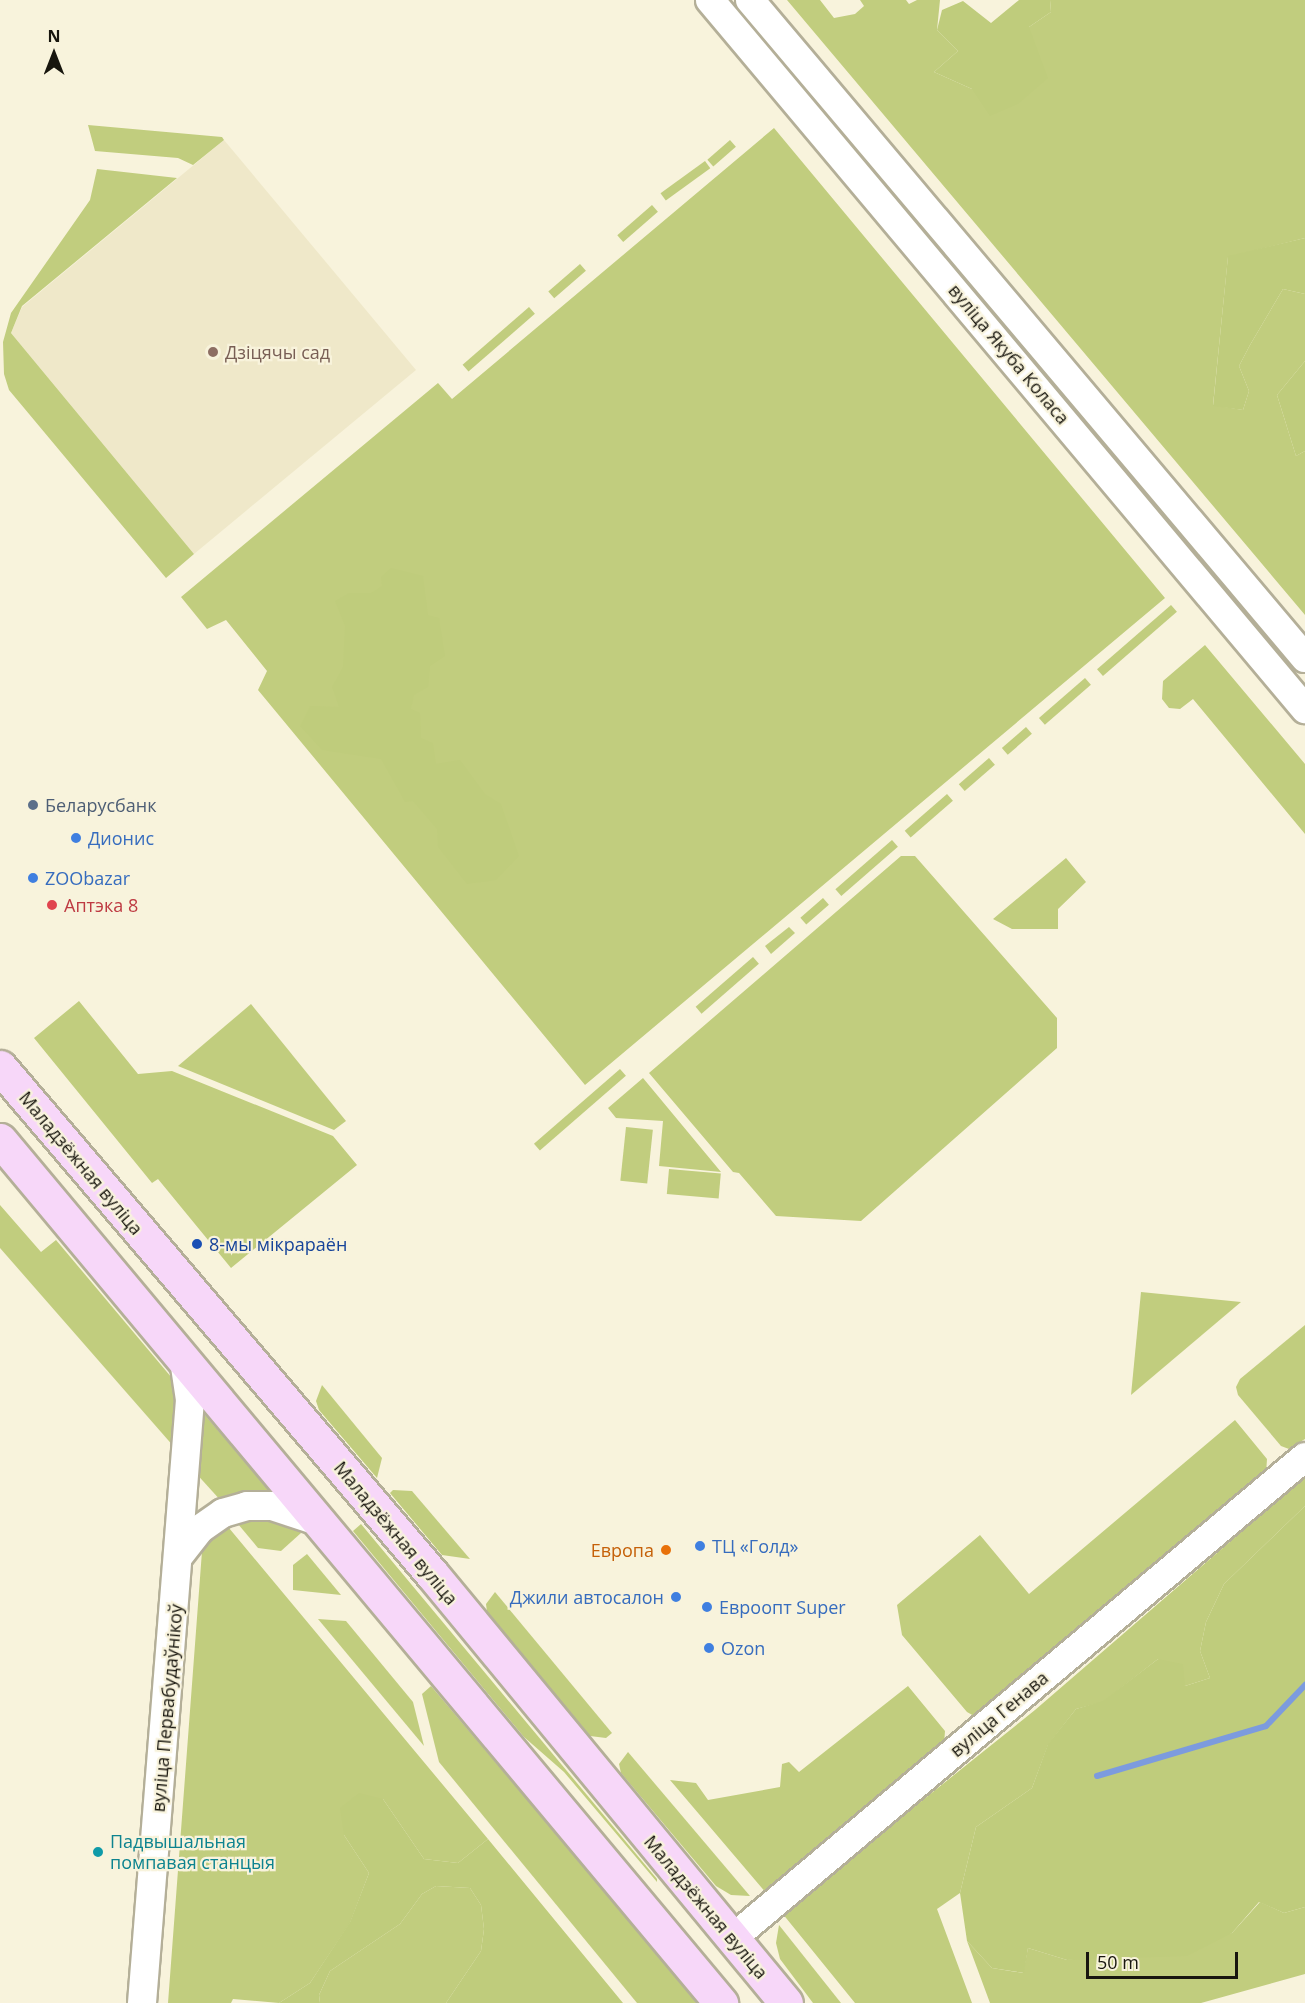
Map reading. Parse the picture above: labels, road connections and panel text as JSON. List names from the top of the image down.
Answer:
{
  "streets": {
    "main road": ["Маладзёжная вуліца", "вуліца Генава"],
    "street": ["вуліца Якуба Коласа", "вуліца Первабудаўнікоў"]
  },
  "crossings": [
    ["Маладзёжная вуліца", "вуліца Генава"]
  ],
  "places": [
    "Дзіцячы сад",
    "Беларусбанк",
    "Дионис",
    "ZOObazar",
    "Аптэка 8",
    "8-мы мікрараён",
    "ТЦ «Голд»",
    "Европа",
    "Джили автосалон",
    "Евроопт Super",
    "Ozon",
    "Падвышальная помпавая станцыя"
  ],
  "scale_bar": "50 m",
  "north": "top"
}
